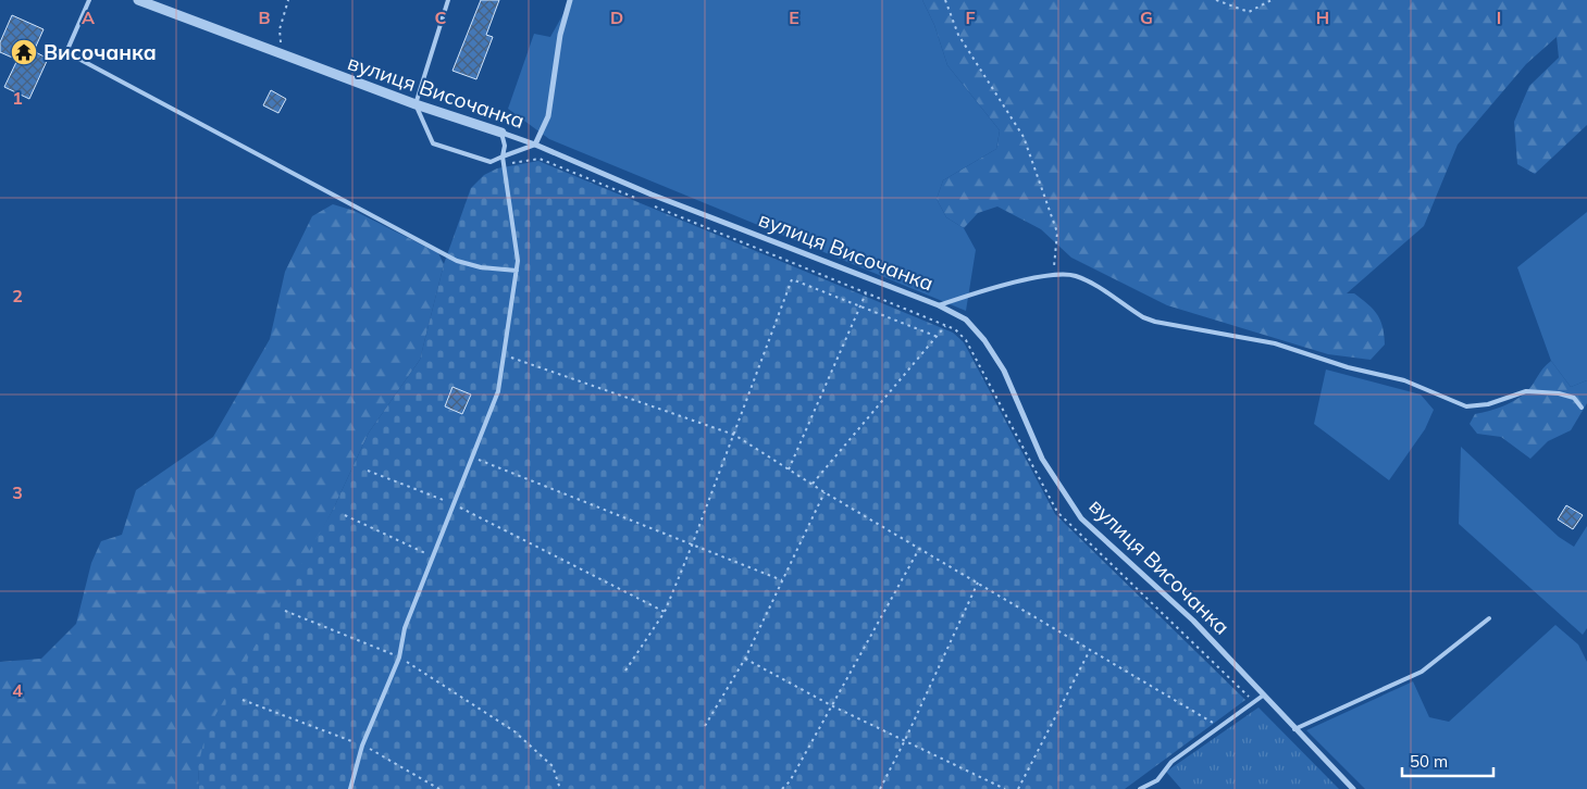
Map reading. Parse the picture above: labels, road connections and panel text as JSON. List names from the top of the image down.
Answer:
{
  "streets": {
    "street": ["вулиця Височанка"]
  },
  "places": {
    "temple": ["Височанка"]
  },
  "scale_bar": "50 m",
  "grid": {
    "columns": [
      "A",
      "B",
      "C",
      "D",
      "E",
      "F",
      "G",
      "H",
      "I"
    ],
    "rows": [
      "1",
      "2",
      "3",
      "4"
    ]
  }
}
